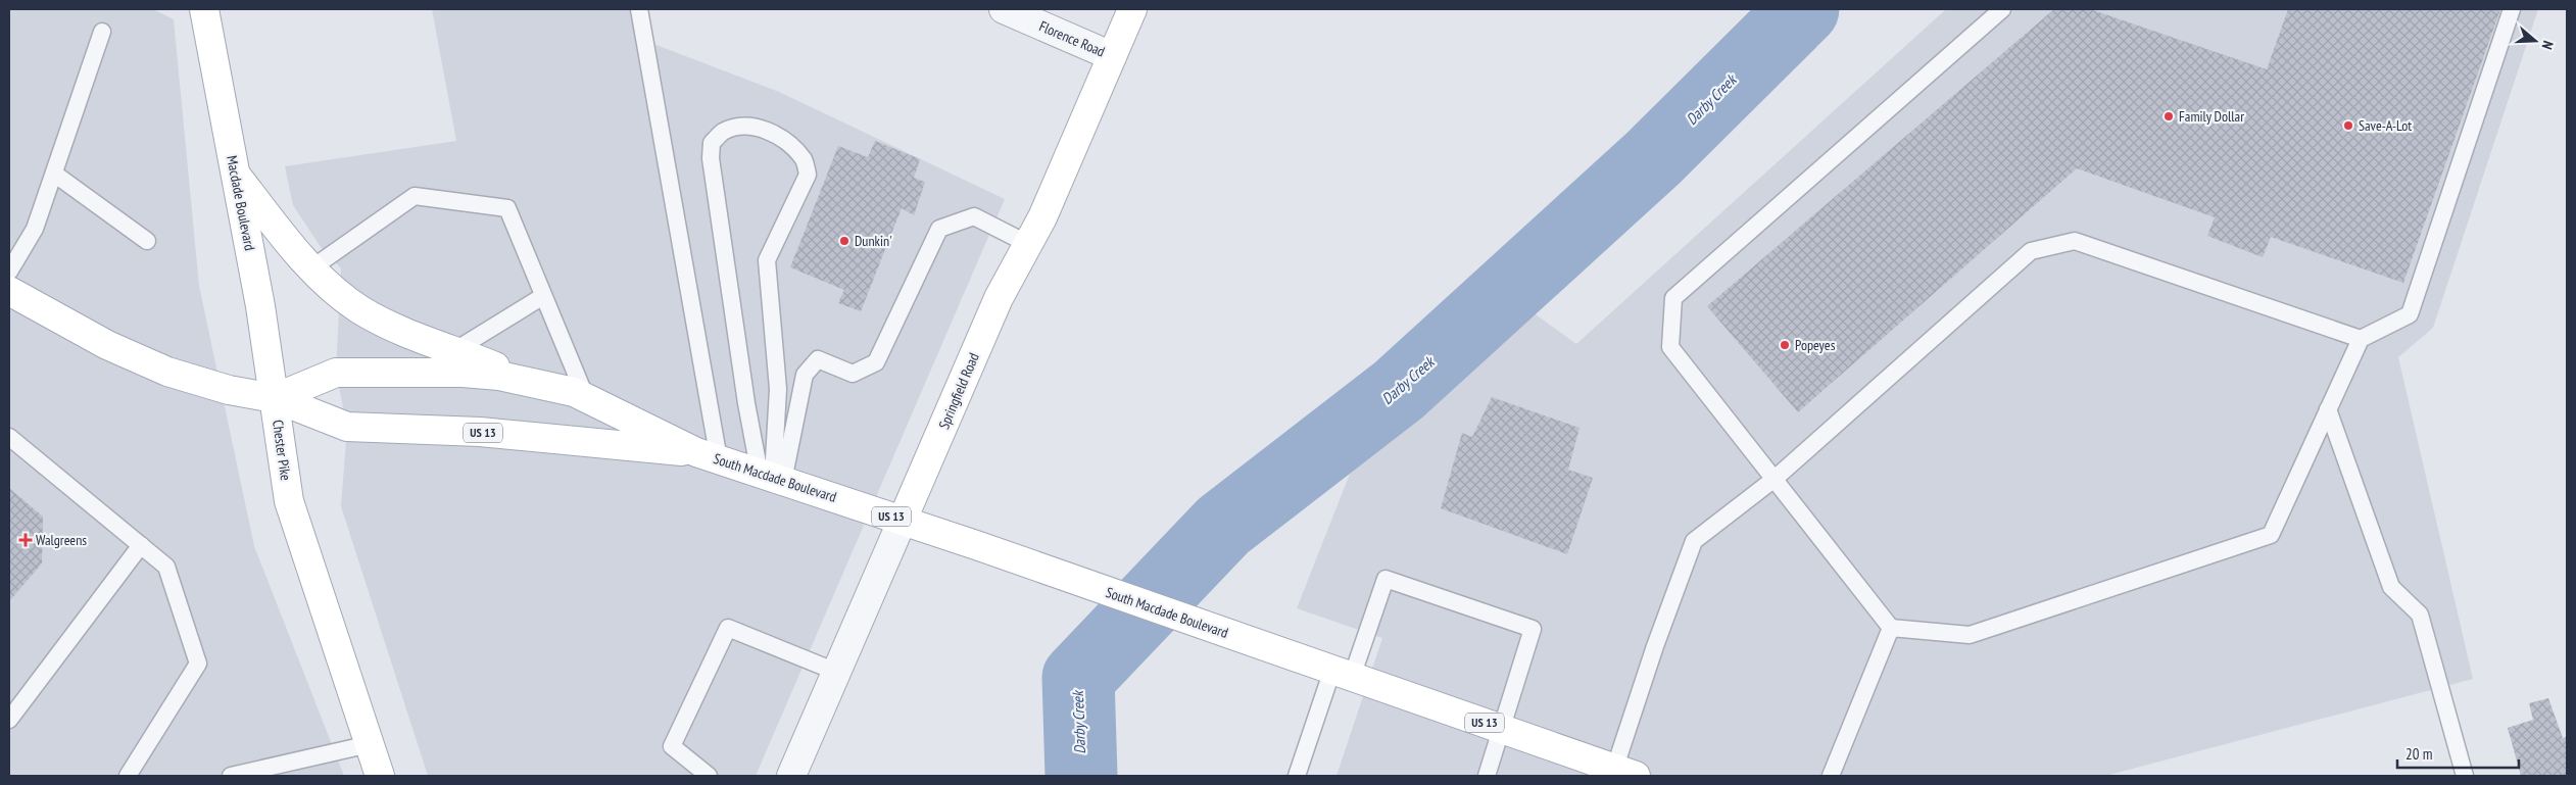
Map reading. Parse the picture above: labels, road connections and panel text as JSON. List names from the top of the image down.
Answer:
{
  "streets": {
    "main road": [
      "Macdade Boulevard",
      "Springfield Road",
      "US 13",
      "Chester Pike",
      "South Macdade Boulevard"
    ],
    "street": ["Florence Road"]
  },
  "crossings": [
    ["Florence Road", "Springfield Road"],
    ["Macdade Boulevard", "US 13"],
    ["Macdade Boulevard", "Chester Pike"],
    ["Macdade Boulevard", "South Macdade Boulevard"],
    ["Springfield Road", "South Macdade Boulevard"],
    ["US 13", "Chester Pike"],
    ["US 13", "South Macdade Boulevard"],
    ["Chester Pike", "South Macdade Boulevard"]
  ],
  "water": ["Darby Creek"],
  "places": {
    "other": [
      "Family Dollar",
      "Save-A-Lot",
      "Dunkin'",
      "Popeyes"
    ],
    "health": ["Walgreens"]
  },
  "scale_bar": "20 m",
  "north": "right"
}
